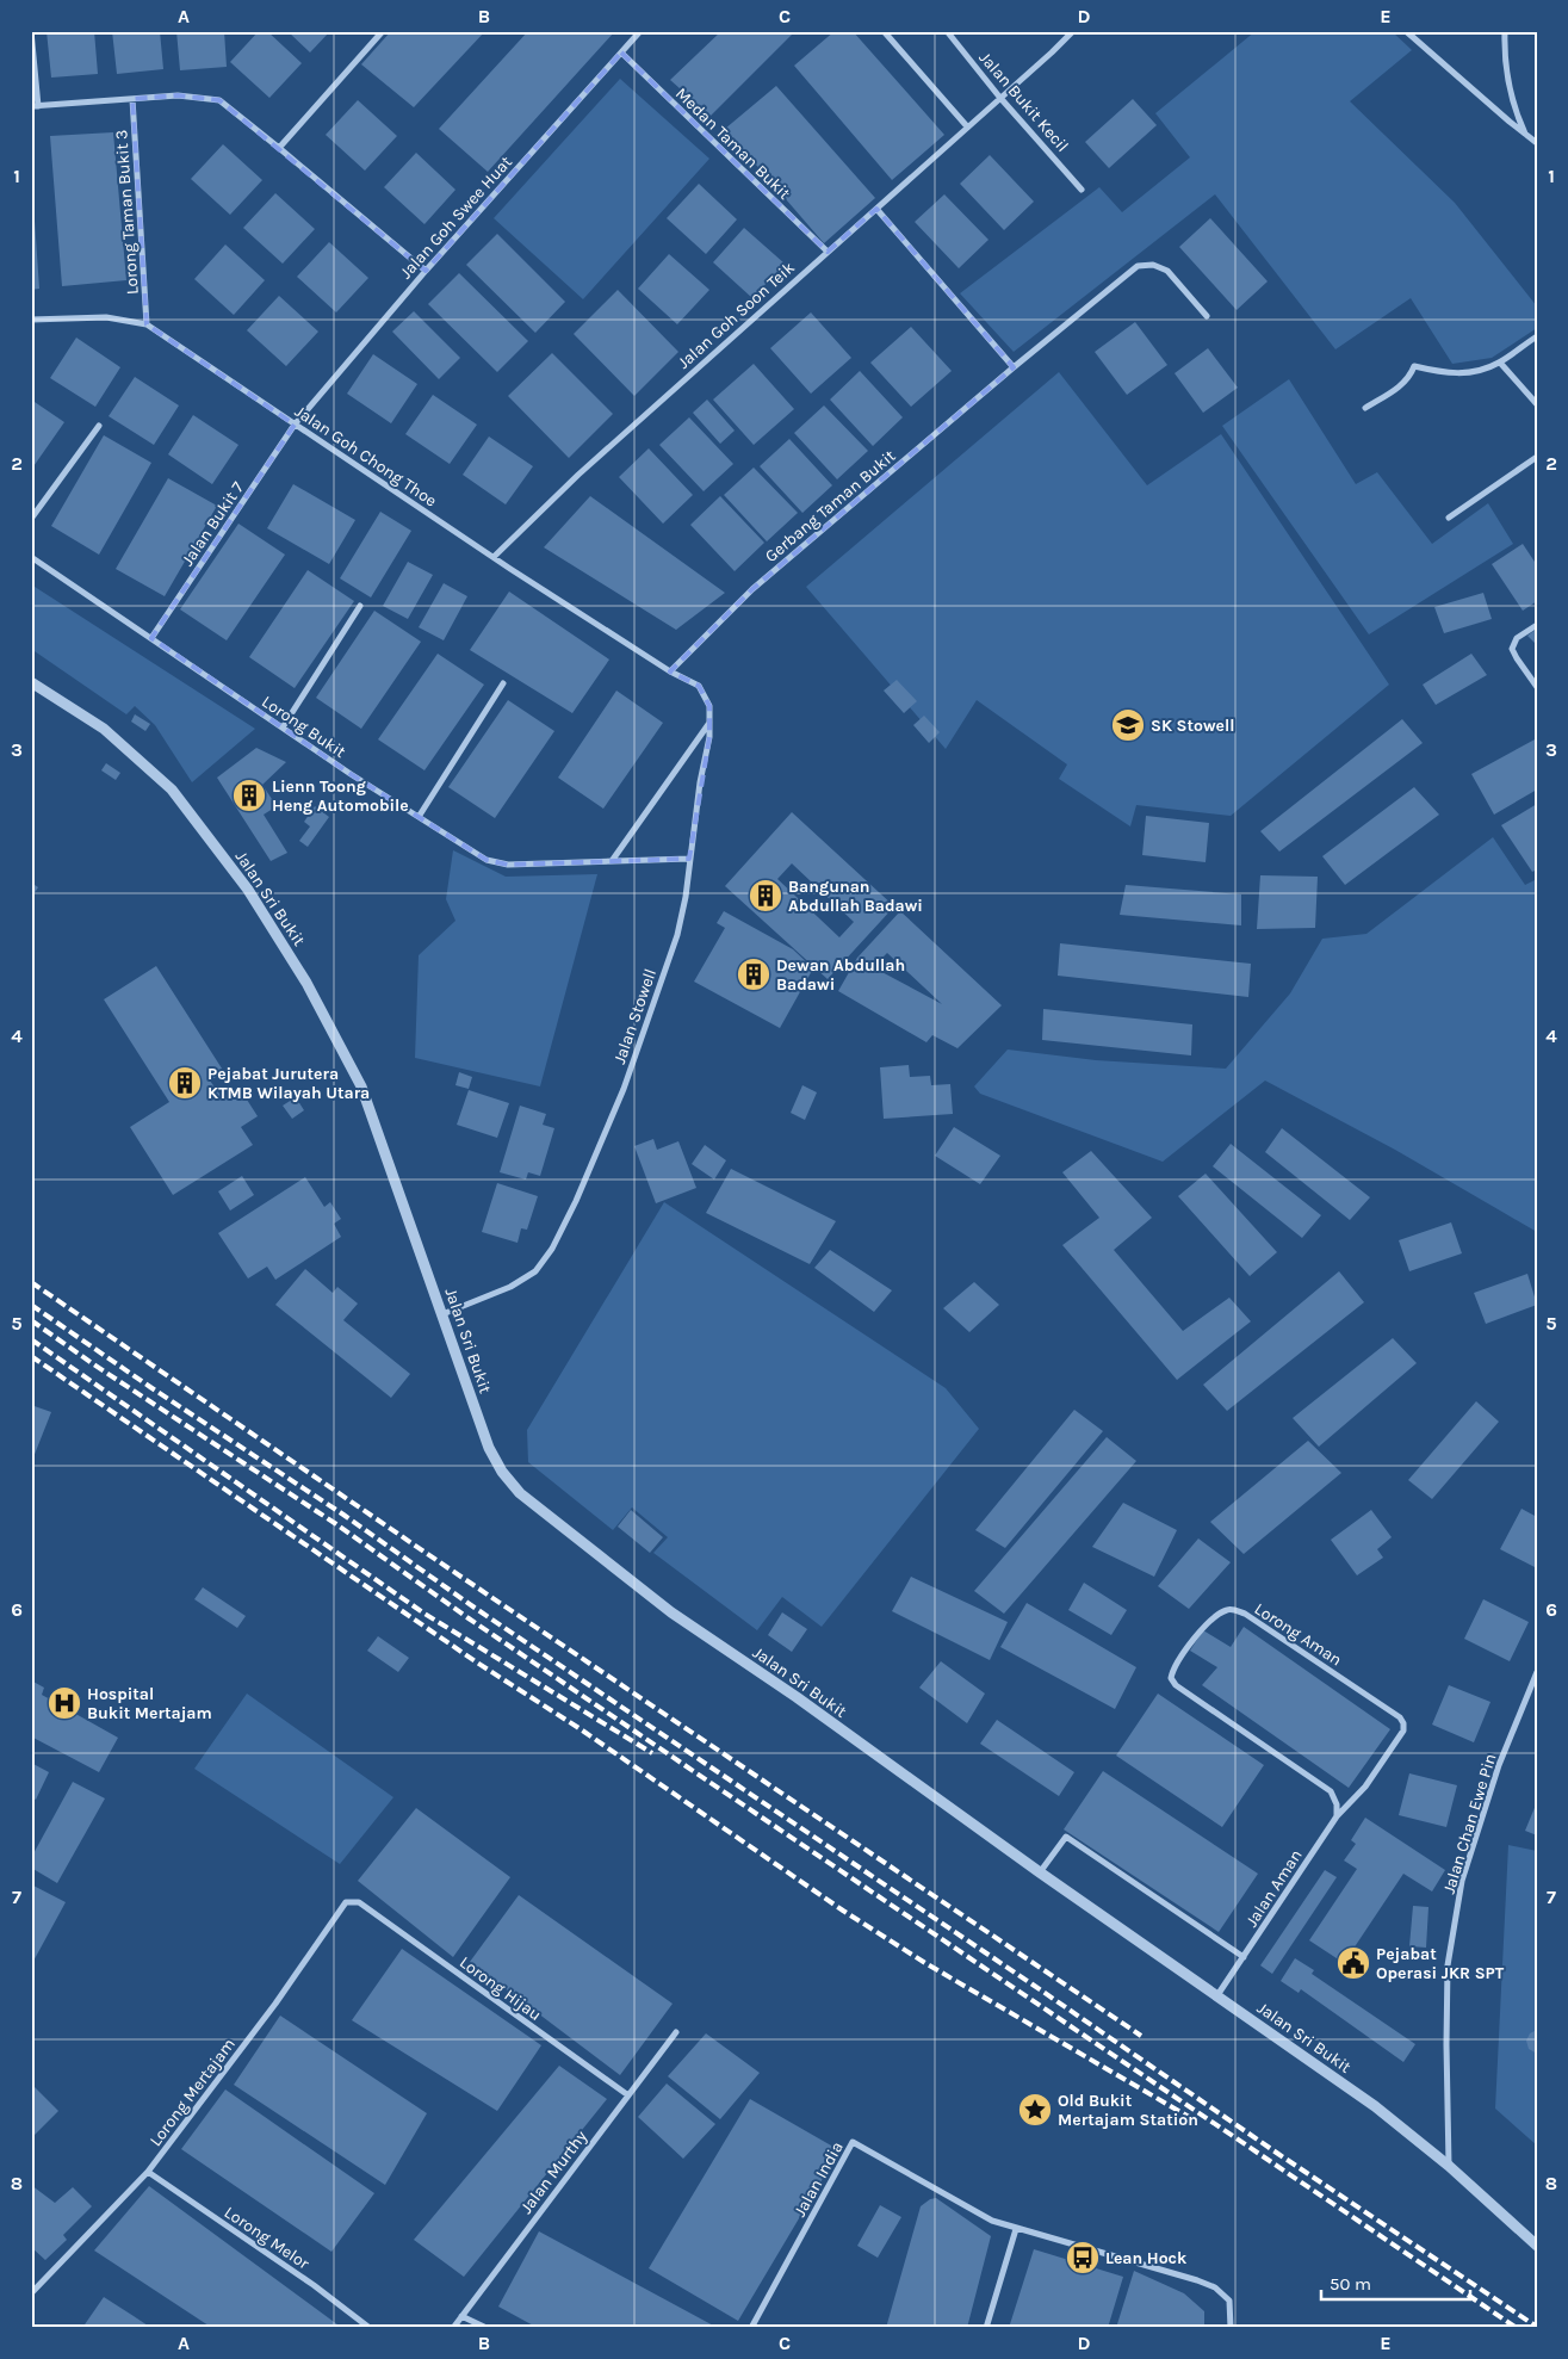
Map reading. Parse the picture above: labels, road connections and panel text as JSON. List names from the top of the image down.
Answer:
{
  "streets": {
    "street": [
      "Jalan Bukit Kecil",
      "Medan Taman Bukit",
      "Lorong Taman Bukit 3",
      "Jalan Goh Swee Huat",
      "Jalan Goh Soon Teik",
      "Jalan Goh Chong Thoe",
      "Gerbang Taman Bukit",
      "Jalan Bukit 7",
      "Lorong Bukit",
      "Jalan Sri Bukit",
      "Jalan Stowell",
      "Lorong Aman",
      "Jalan Chan Ewe Pin",
      "Jalan Aman",
      "Lorong Hijau",
      "Lorong Mertajam",
      "Jalan Murthy",
      "Jalan India",
      "Lorong Melor"
    ]
  },
  "crossings": [
    ["Jalan Bukit Kecil", "Jalan Goh Soon Teik"],
    ["Medan Taman Bukit", "Jalan Goh Swee Huat"],
    ["Medan Taman Bukit", "Jalan Goh Soon Teik"],
    ["Lorong Taman Bukit 3", "Jalan Goh Chong Thoe"],
    ["Jalan Goh Swee Huat", "Jalan Goh Chong Thoe"],
    ["Jalan Goh Swee Huat", "Jalan Bukit 7"],
    ["Jalan Goh Soon Teik", "Jalan Goh Chong Thoe"],
    ["Jalan Goh Chong Thoe", "Gerbang Taman Bukit"],
    ["Jalan Goh Chong Thoe", "Jalan Bukit 7"],
    ["Jalan Goh Chong Thoe", "Jalan Stowell"],
    ["Gerbang Taman Bukit", "Jalan Stowell"],
    ["Jalan Bukit 7", "Lorong Bukit"],
    ["Lorong Bukit", "Jalan Stowell"],
    ["Jalan Sri Bukit", "Jalan Stowell"],
    ["Jalan Sri Bukit", "Jalan Chan Ewe Pin"],
    ["Jalan Sri Bukit", "Jalan Aman"],
    ["Lorong Aman", "Jalan Aman"],
    ["Lorong Hijau", "Lorong Mertajam"],
    ["Lorong Hijau", "Jalan Murthy"],
    ["Lorong Mertajam", "Lorong Melor"]
  ],
  "places": {
    "school or university": ["SK Stowell"],
    "building": [
      "Lienn Toong Heng Automobile",
      "Bangunan Abdullah Badawi",
      "Dewan Abdullah Badawi",
      "Pejabat Jurutera KTMB Wilayah Utara"
    ],
    "hospital": ["Hospital Bukit Mertajam"],
    "public building": ["Pejabat Operasi JKR SPT"],
    "place": ["Old Bukit Mertajam Station"],
    "bus stop": ["Lean Hock"]
  },
  "scale_bar": "50 m",
  "grid": {
    "columns": [
      "A",
      "B",
      "C",
      "D",
      "E"
    ],
    "rows": [
      "1",
      "2",
      "3",
      "4",
      "5",
      "6",
      "7",
      "8"
    ]
  }
}
